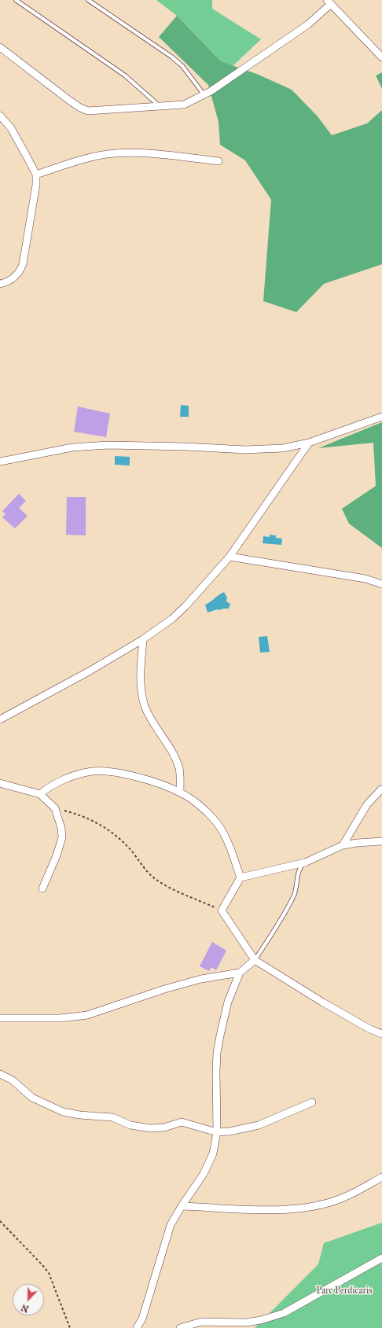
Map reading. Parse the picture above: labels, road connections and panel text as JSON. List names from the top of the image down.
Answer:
{
  "parks": ["Parc Perdicaris"],
  "north": "bottom"
}
